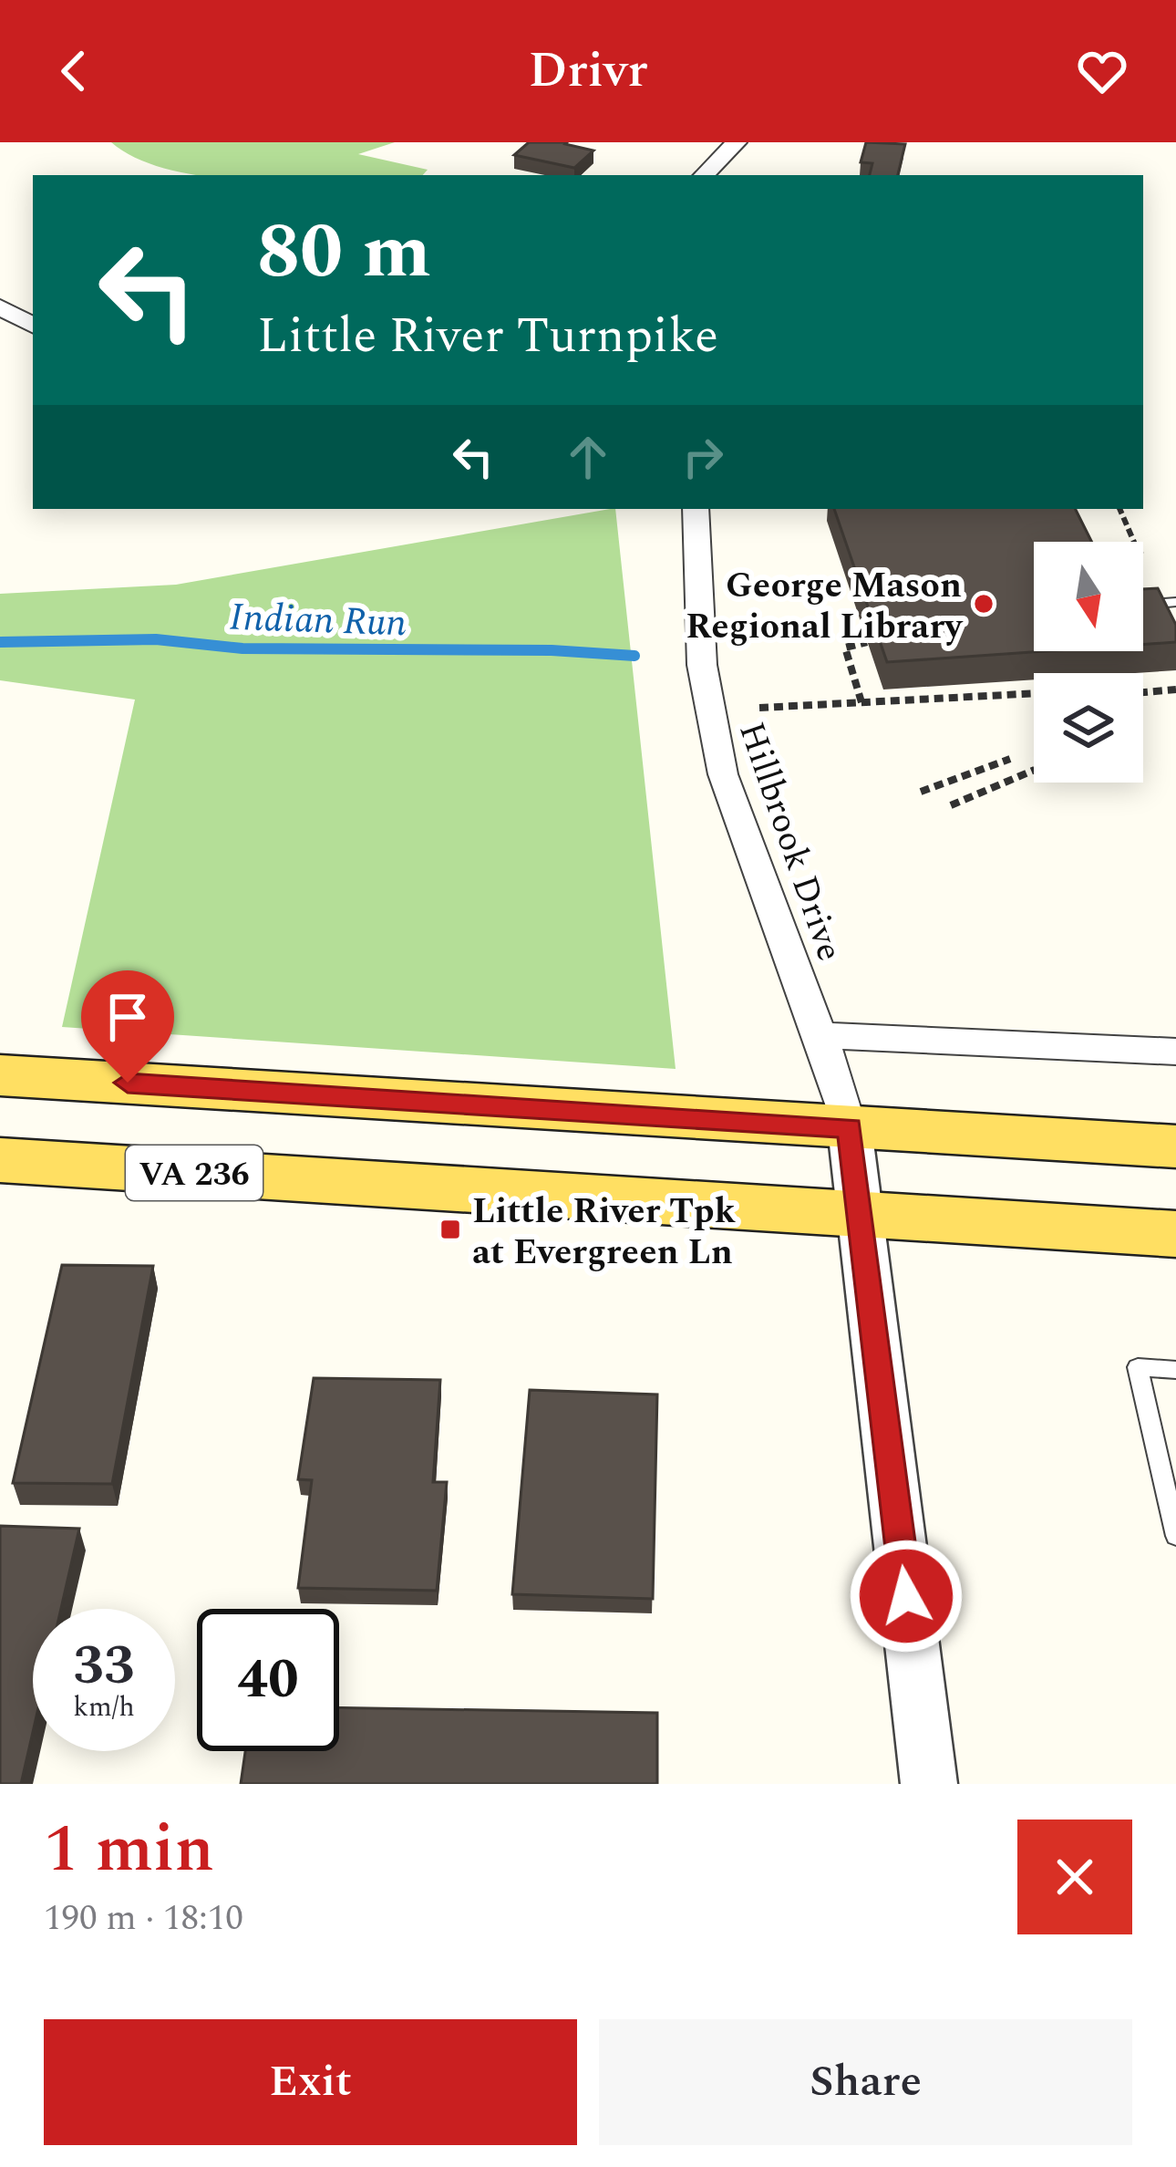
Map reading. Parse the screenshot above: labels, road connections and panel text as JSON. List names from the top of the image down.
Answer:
{
  "streets": {
    "main road": ["VA 236"],
    "street": ["Hillbrook Drive"]
  },
  "water": ["Indian Run"],
  "places": {
    "other": ["George Mason Regional Library"],
    "transit": ["Little River Tpk at Evergreen Ln"]
  },
  "north": "bottom",
  "page": {
    "header": "Drivr",
    "turn": ["80 m", "Little River Turnpike"],
    "speed": "33 km/h",
    "limit": "40",
    "heading": ["1 min", "190 m · 18:10"],
    "buttons": ["Exit", "Share"]
  }
}
